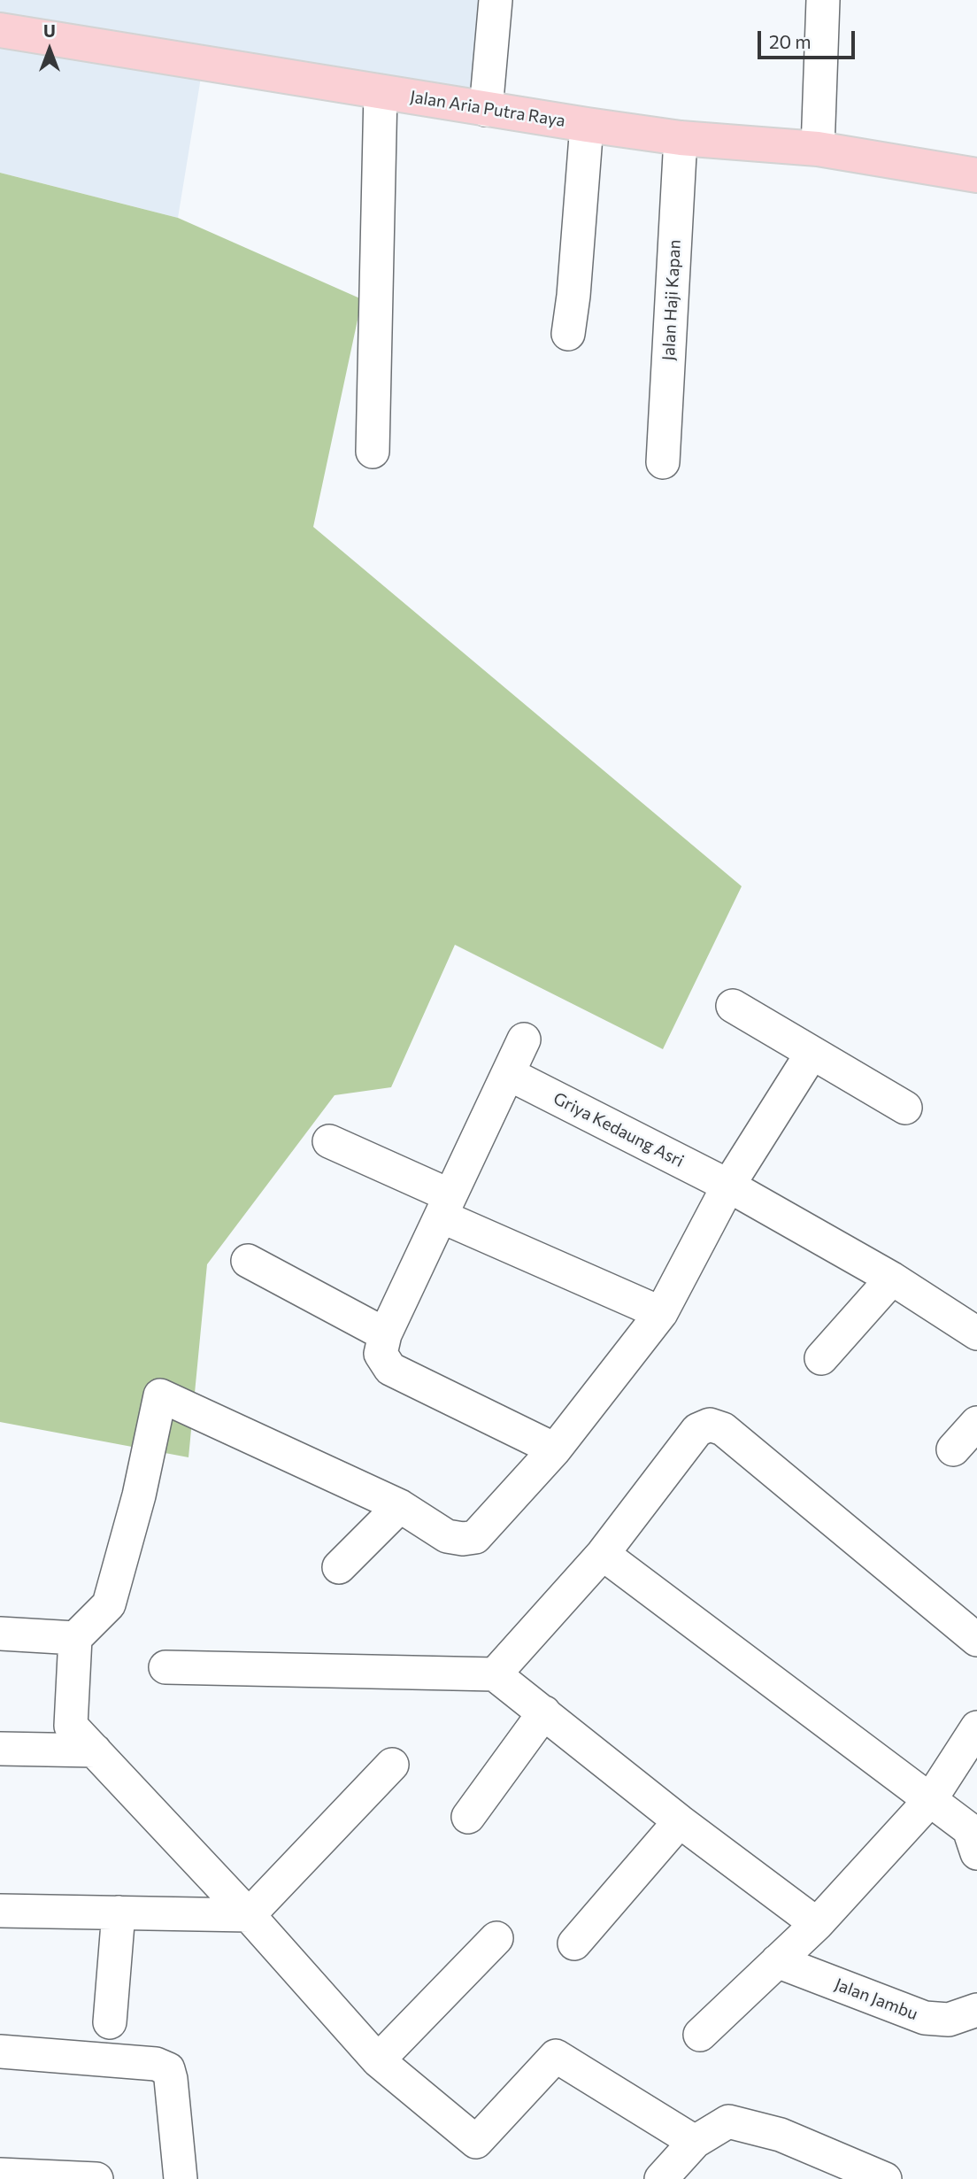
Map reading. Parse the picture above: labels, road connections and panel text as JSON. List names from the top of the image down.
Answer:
{
  "streets": {
    "main road": ["Jalan Aria Putra Raya"],
    "street": ["Jalan Haji Kapan", "Griya Kedaung Asri", "Jalan Jambu"]
  },
  "crossings": [
    ["Jalan Aria Putra Raya", "Jalan Haji Kapan"]
  ],
  "scale_bar": "20 m",
  "north": "top"
}
